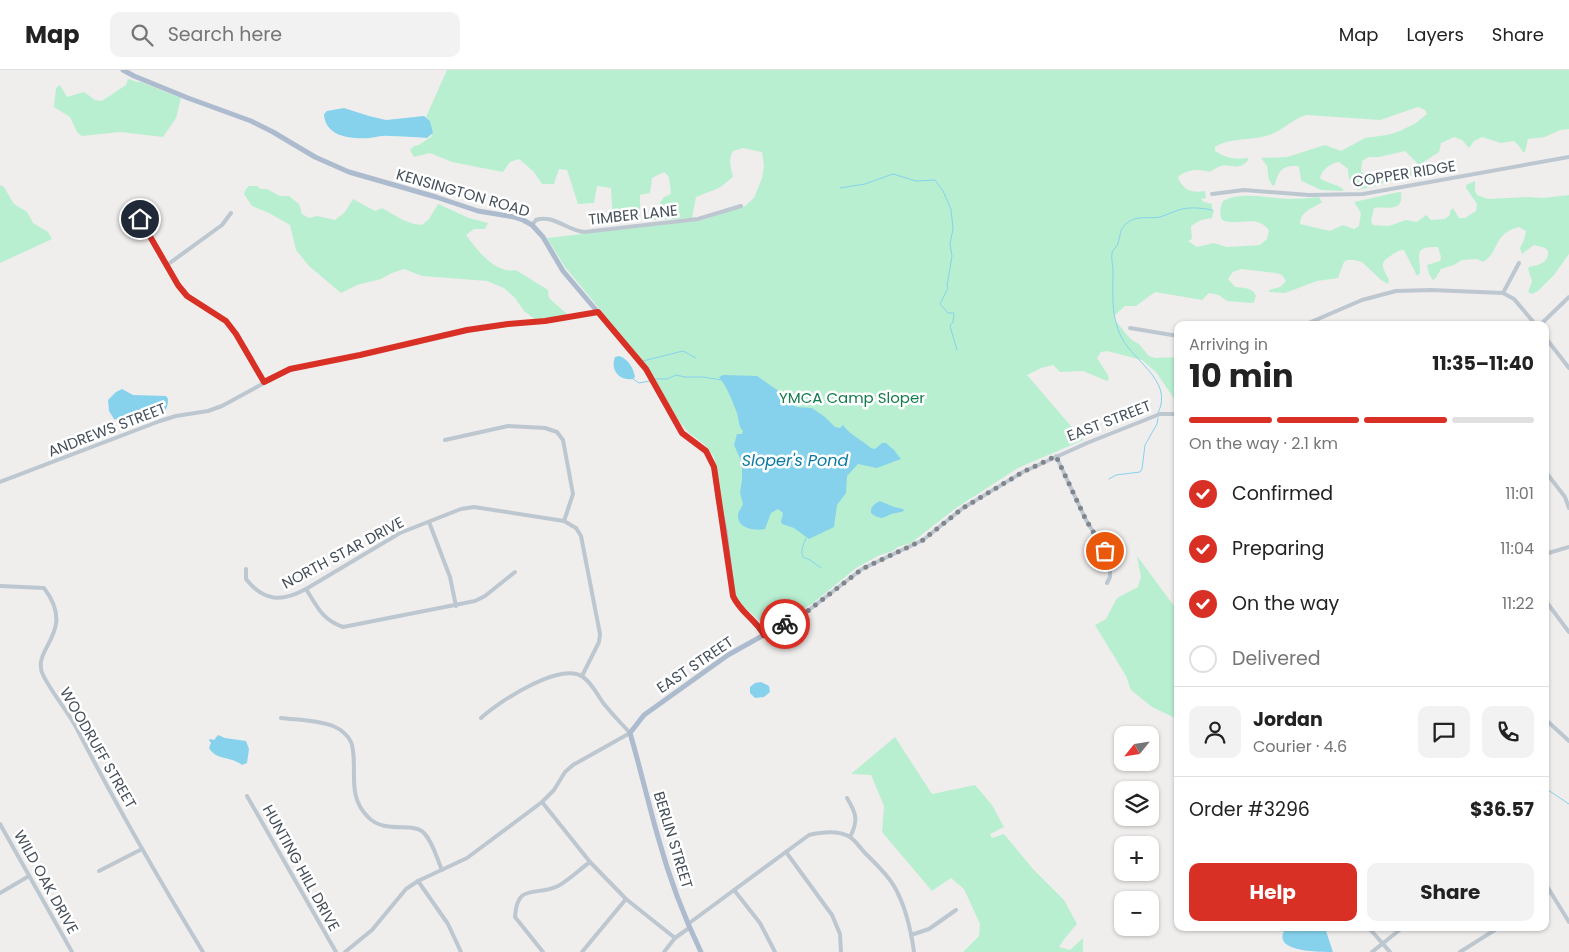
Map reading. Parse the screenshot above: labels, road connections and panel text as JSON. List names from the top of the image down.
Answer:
{
  "streets": {
    "main road": ["KENSINGTON ROAD", "EAST STREET", "BERLIN STREET"],
    "street": [
      "COPPER RIDGE",
      "TIMBER LANE",
      "ANDREWS STREET",
      "NORTH STAR DRIVE",
      "WOODRUFF STREET",
      "HUNTING HILL DRIVE",
      "WILD OAK DRIVE"
    ]
  },
  "crossings": [
    ["KENSINGTON ROAD", "TIMBER LANE"],
    ["KENSINGTON ROAD", "EAST STREET"],
    ["KENSINGTON ROAD", "ANDREWS STREET"],
    ["EAST STREET", "BERLIN STREET"]
  ],
  "water": ["Sloper's Pond"],
  "parks": ["YMCA Camp Sloper"],
  "north": "bottom left",
  "page": {
    "header": "Map",
    "search": "Search here",
    "nav": ["Map", "Layers", "Share"],
    "heading": ["10 min", "Arriving in", "11:35–11:40"],
    "panel": [
      "Jordan",
      "Courier · 4.6",
      "Order #3296",
      "$36.57"
    ],
    "bar": "On the way · 2.1 km",
    "list": [
      ["Confirmed", "11:01"],
      ["Preparing", "11:04"],
      ["On the way", "11:22"],
      "Delivered"
    ],
    "map_buttons": ["+", "−"],
    "buttons": ["Help", "Share"]
  }
}
